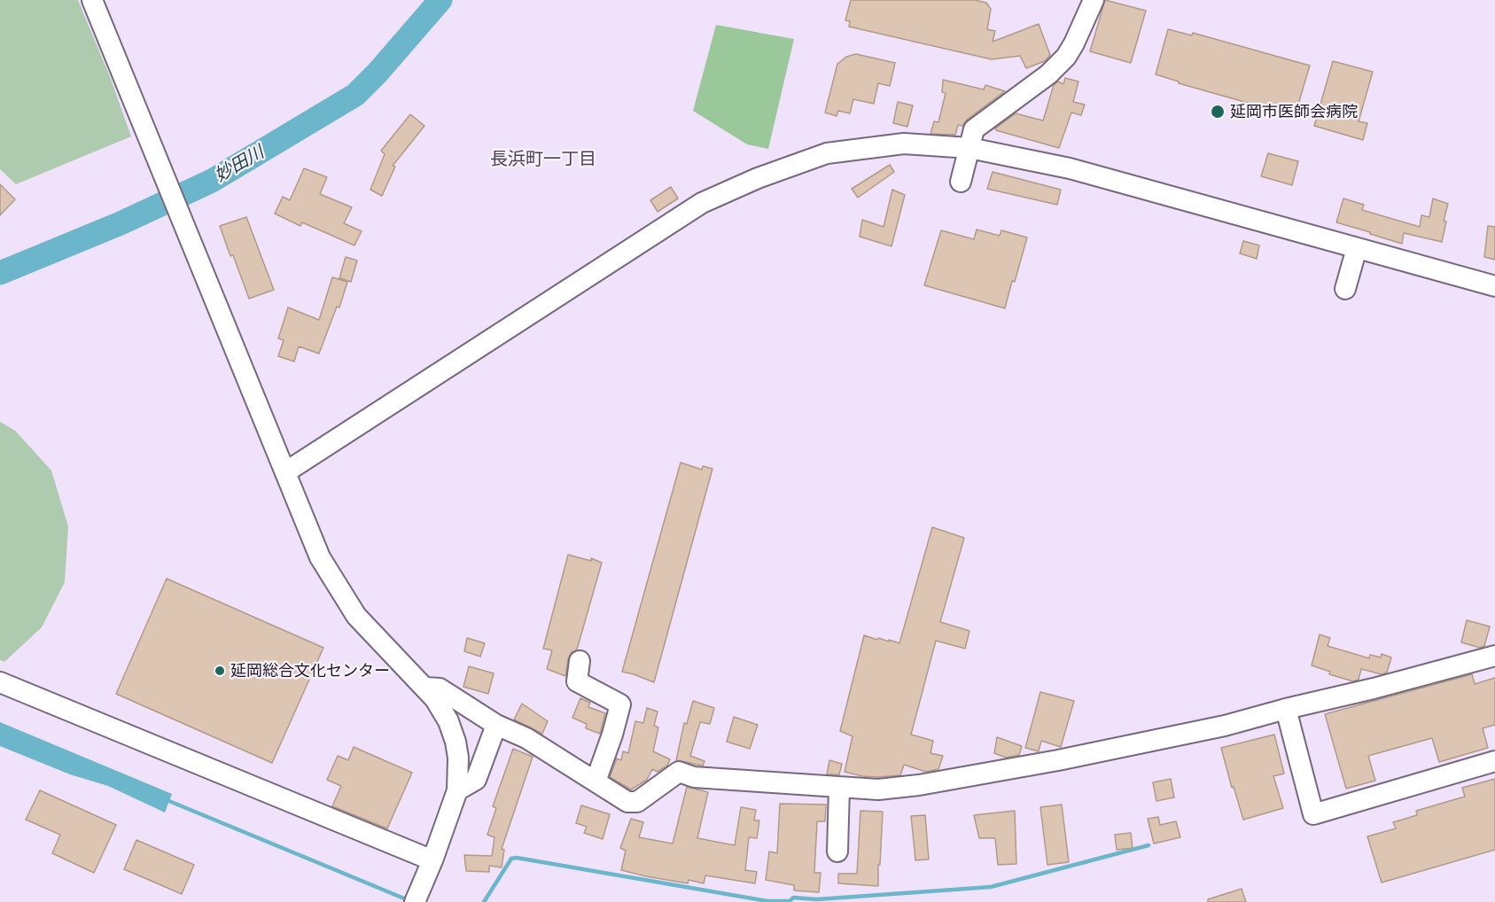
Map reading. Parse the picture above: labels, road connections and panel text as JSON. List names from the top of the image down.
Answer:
{
  "districts": ["長浜町一丁目"],
  "water": ["妙田川"],
  "places": ["延岡市医師会病院", "延岡総合文化センター"]
}
